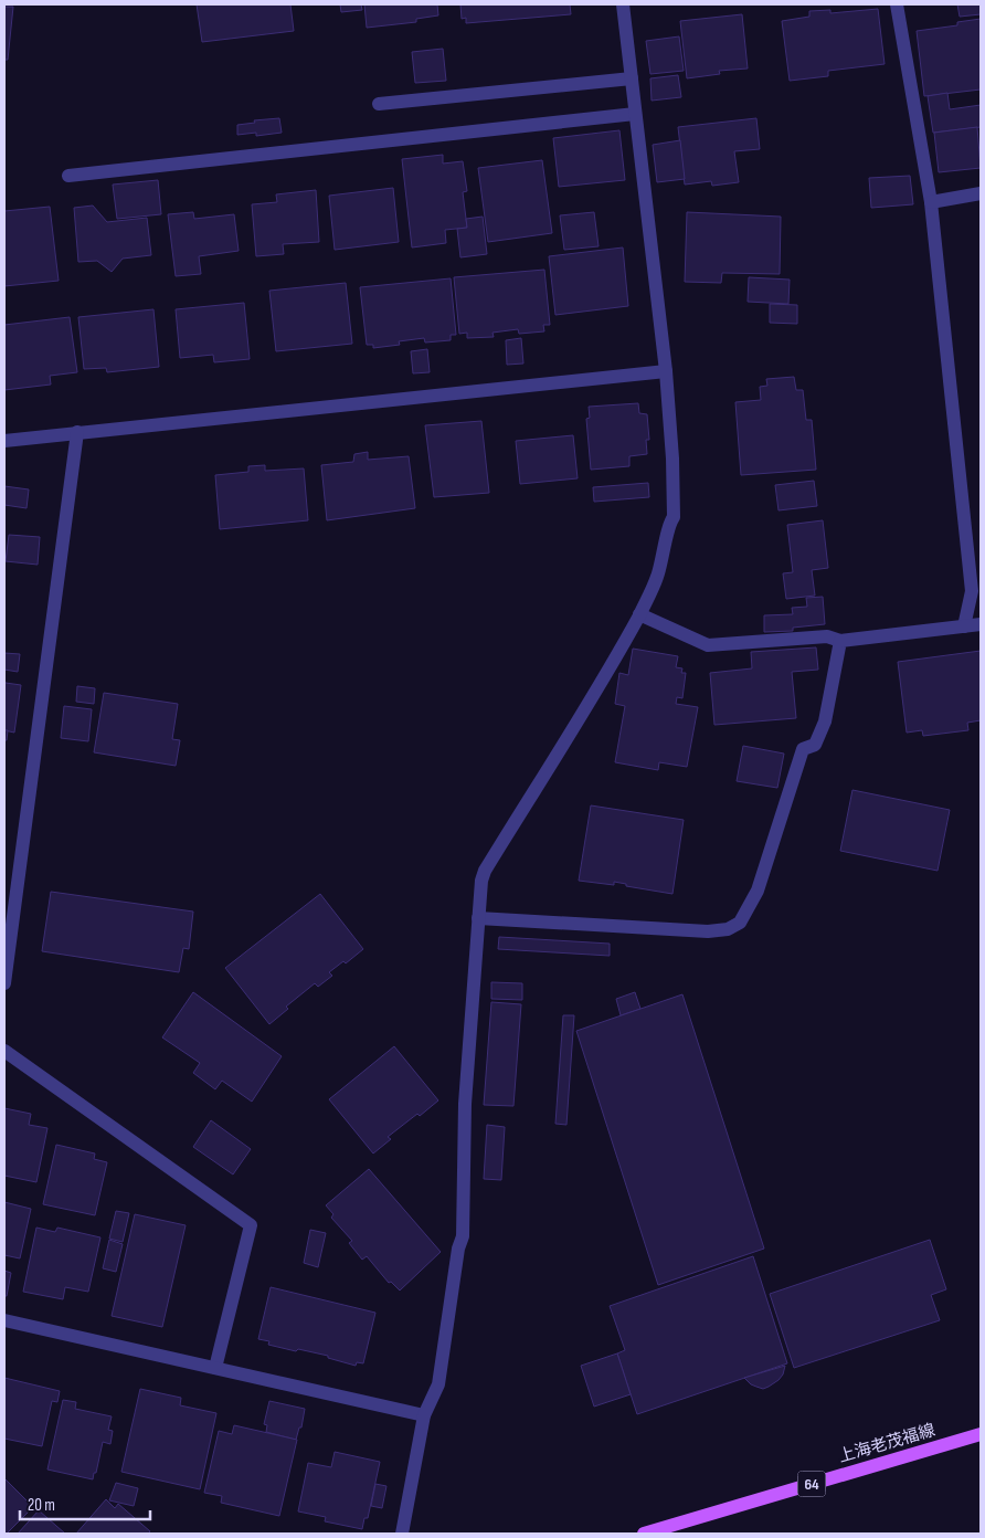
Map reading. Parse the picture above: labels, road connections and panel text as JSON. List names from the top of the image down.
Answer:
{
  "streets": {
    "main road": ["上海老茂福線", "64"]
  },
  "scale_bar": "20 m"
}
